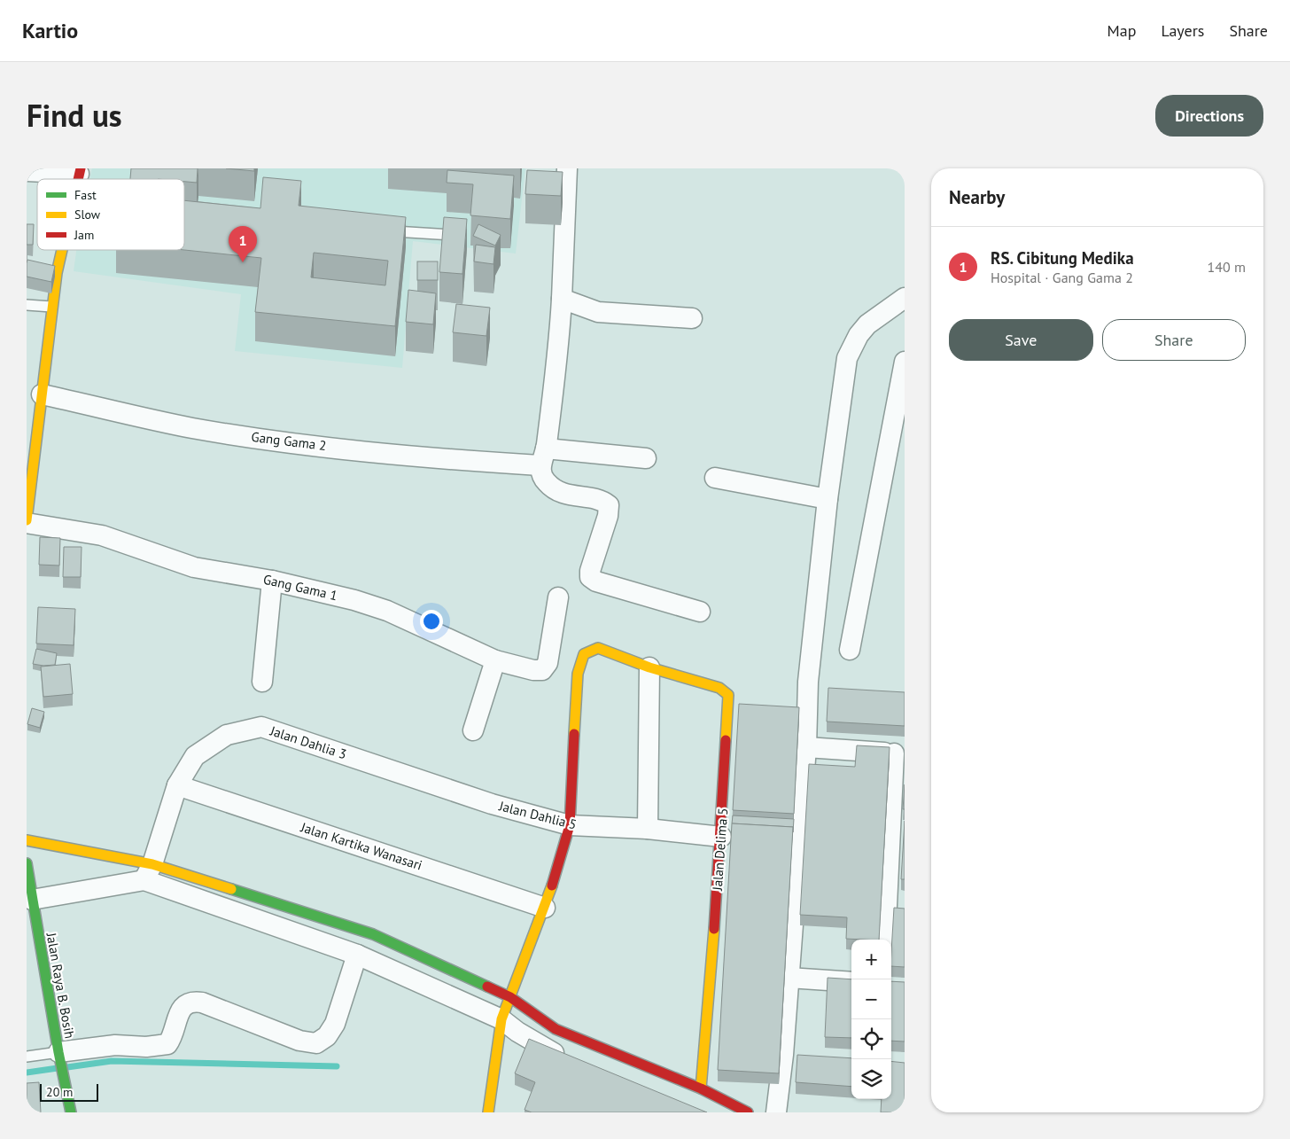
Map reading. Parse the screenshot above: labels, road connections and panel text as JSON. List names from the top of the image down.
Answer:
{
  "streets": {
    "street": [
      "Gang Gama 2",
      "Gang Gama 1",
      "Jalan Dahlia 3",
      "Jalan Dahlia 5",
      "Jalan Kartika Wanasari",
      "Jalan Delima 5",
      "Jalan Raya B. Bosih"
    ]
  },
  "crossings": [
    ["Jalan Dahlia 3", "Jalan Dahlia 5"],
    ["Jalan Dahlia 3", "Jalan Kartika Wanasari"],
    ["Jalan Dahlia 5", "Jalan Delima 5"],
    ["Jalan Kartika Wanasari", "Jalan Delima 5"]
  ],
  "legend": ["Fast", "Slow", "Jam"],
  "scale_bar": "20 m",
  "page": {
    "header": "Kartio",
    "nav": ["Map", "Layers", "Share"],
    "title": "Find us",
    "buttons": [
      "Directions",
      ["Save", "Share"]
    ],
    "heading": "Nearby",
    "pins": "1",
    "list": [
      {
        "mark": "1",
        "name": "RS. Cibitung Medika",
        "note": "Hospital · Gang Gama 2",
        "value": "140 m"
      }
    ],
    "map_buttons": ["+", "−"],
    "scale": "20 m"
  }
}
